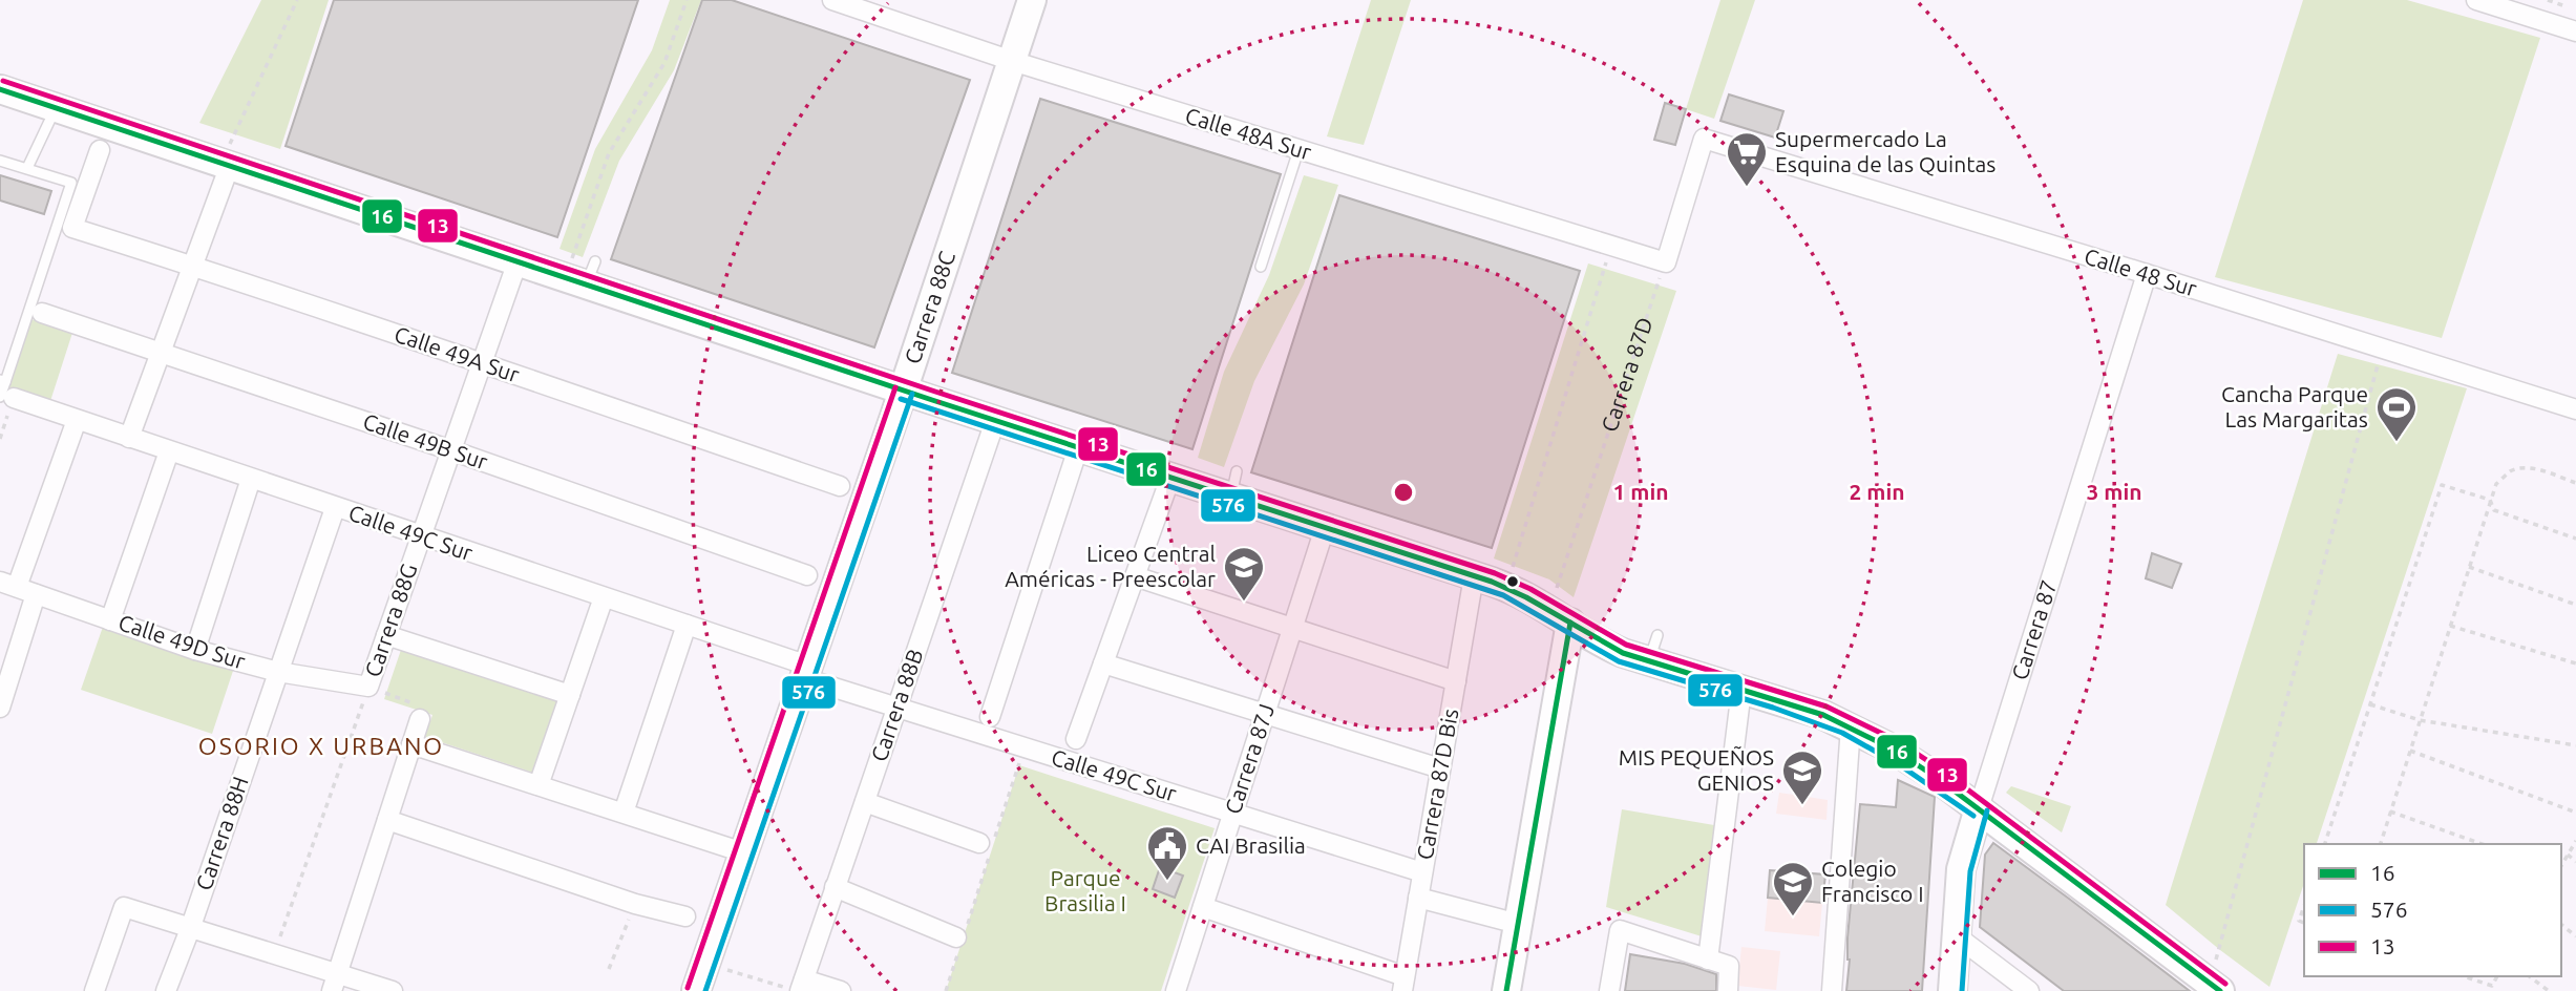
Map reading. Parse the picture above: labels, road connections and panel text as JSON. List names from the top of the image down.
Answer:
{
  "streets": {
    "street": [
      "Calle 48A Sur",
      "Calle 48 Sur",
      "Carrera 88C",
      "Calle 49A Sur",
      "Calle 49B Sur",
      "Calle 49C Sur",
      "Carrera 88G",
      "Carrera 87",
      "Calle 49D Sur",
      "Carrera 88B",
      "Carrera 87J",
      "Carrera 87D Bis",
      "Carrera 88H"
    ],
    "path": ["Carrera 87D"]
  },
  "crossings": [
    ["Calle 48A Sur", "Calle 48 Sur"],
    ["Calle 48A Sur", "Carrera 88C"],
    ["Calle 48A Sur", "Carrera 87D"],
    ["Calle 48 Sur", "Carrera 87D"],
    ["Calle 48 Sur", "Carrera 87"],
    ["Carrera 88C", "Calle 49C Sur"],
    ["Calle 49A Sur", "Carrera 88G"],
    ["Calle 49B Sur", "Carrera 88G"],
    ["Calle 49C Sur", "Carrera 88G"],
    ["Calle 49C Sur", "Carrera 88B"],
    ["Calle 49C Sur", "Carrera 87J"],
    ["Calle 49C Sur", "Carrera 87D Bis"],
    ["Calle 49C Sur", "Carrera 88H"],
    ["Carrera 88G", "Calle 49D Sur"],
    ["Calle 49D Sur", "Carrera 88H"]
  ],
  "districts": ["OSORIO X URBANO"],
  "parks": ["Parque Brasilia I"],
  "places": {
    "supermarket": ["Supermercado La Esquina de las Quintas"],
    "sports": ["Cancha Parque Las Margaritas"],
    "school or university": ["Liceo Central Américas - Preescolar", "MIS PEQUEÑOS GENIOS", "Colegio Francisco I"],
    "public building": ["CAI Brasilia"]
  },
  "lines": ["transit line 13", "transit line 16", "transit line 576"],
  "legend": ["16", "576", "13"],
  "rings": ["1 min", "2 min", "3 min"]
}
